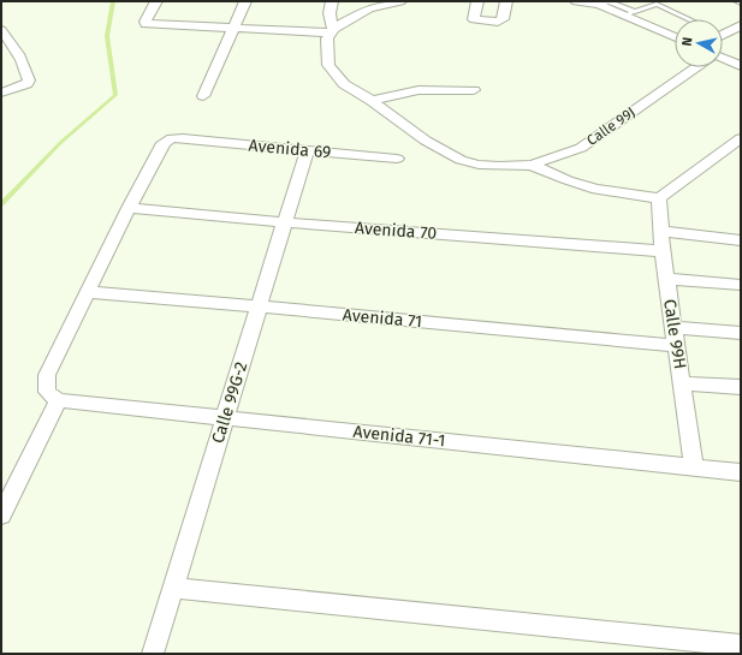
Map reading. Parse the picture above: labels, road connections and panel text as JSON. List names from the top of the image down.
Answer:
{
  "streets": {
    "street": [
      "Calle 99J",
      "Avenida 69",
      "Avenida 70",
      "Avenida 71",
      "Calle 99H",
      "Calle 99G-2",
      "Avenida 71-1"
    ]
  },
  "crossings": [
    ["Avenida 69", "Avenida 70"],
    ["Avenida 69", "Calle 99G-2"],
    ["Avenida 70", "Calle 99H"],
    ["Avenida 70", "Calle 99G-2"],
    ["Avenida 71", "Calle 99H"],
    ["Avenida 71", "Calle 99G-2"],
    ["Calle 99H", "Avenida 71-1"],
    ["Calle 99G-2", "Avenida 71-1"]
  ],
  "north": "left"
}
